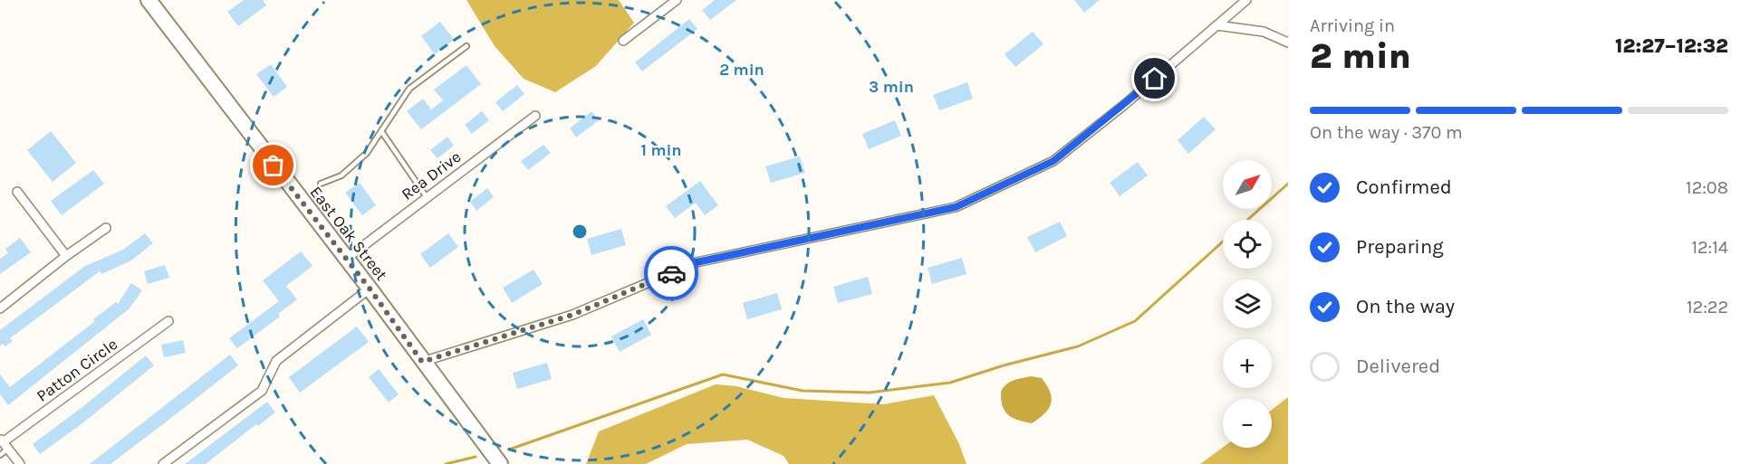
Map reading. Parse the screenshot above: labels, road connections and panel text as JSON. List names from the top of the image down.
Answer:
{
  "streets": {
    "highway": ["East Oak Street"],
    "street": ["Rea Drive", "Patton Circle"]
  },
  "crossings": [
    ["Rea Drive", "East Oak Street"]
  ],
  "north": "top right",
  "page": {
    "heading": ["2 min", "Arriving in", "12:27–12:32"],
    "bar": "On the way · 370 m",
    "list": [
      ["Confirmed", "12:08"],
      ["Preparing", "12:14"],
      ["On the way", "12:22"],
      "Delivered"
    ],
    "map_buttons": ["+", "−"]
  },
  "rings": ["2 min", "3 min", "1 min"]
}
